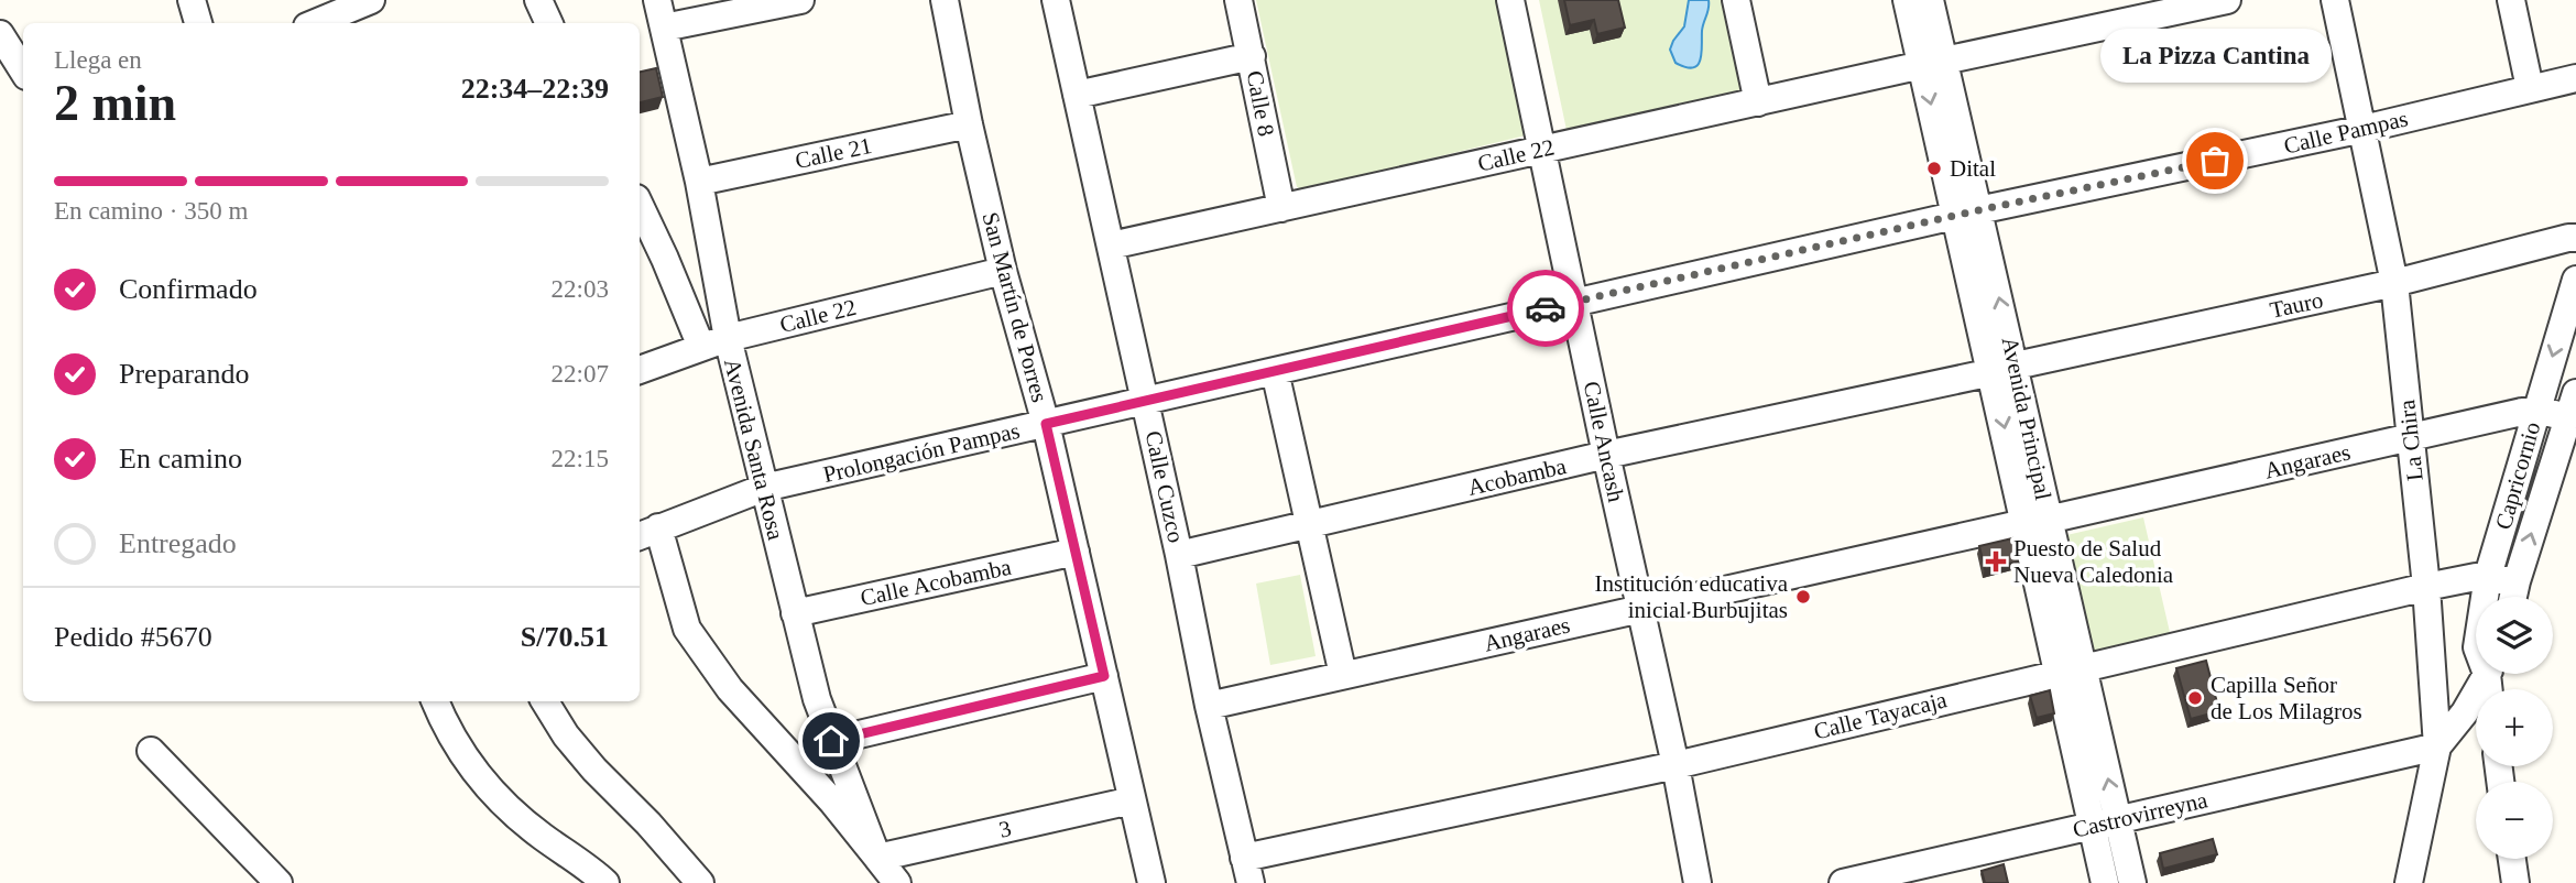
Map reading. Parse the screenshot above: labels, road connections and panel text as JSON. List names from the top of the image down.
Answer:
{
  "streets": {
    "street": [
      "Calle 8",
      "Calle Pampas",
      "Calle 21",
      "Calle 22",
      "Tauro",
      "San Martín de Porres",
      "Avenida Principal",
      "La Chira",
      "Calle Ancash",
      "Avenida Santa Rosa",
      "Prolongación Pampas",
      "Angaraes",
      "Capricornio",
      "Acobamba",
      "Calle Cuzco",
      "Calle Acobamba",
      "Calle Tayacaja",
      "Castrovirreyna",
      "3"
    ]
  },
  "crossings": [
    ["Calle 8", "Calle 22"],
    ["Calle Pampas", "Avenida Principal"],
    ["Calle Pampas", "La Chira"],
    ["Calle Pampas", "Prolongación Pampas"],
    ["Calle 21", "San Martín de Porres"],
    ["Calle 21", "Avenida Santa Rosa"],
    ["Calle 22", "San Martín de Porres"],
    ["Calle 22", "Avenida Principal"],
    ["Calle 22", "Calle Ancash"],
    ["Calle 22", "Avenida Santa Rosa"],
    ["Calle 22", "Calle Cuzco"],
    ["Tauro", "Avenida Principal"],
    ["Tauro", "La Chira"],
    ["Tauro", "Acobamba"],
    ["San Martín de Porres", "Prolongación Pampas"],
    ["San Martín de Porres", "Calle Acobamba"],
    ["San Martín de Porres", "3"],
    ["Avenida Principal", "Prolongación Pampas"],
    ["Avenida Principal", "Angaraes"],
    ["Avenida Principal", "Acobamba"],
    ["Avenida Principal", "Calle Tayacaja"],
    ["Avenida Principal", "Castrovirreyna"],
    ["La Chira", "Angaraes"],
    ["La Chira", "Calle Tayacaja"],
    ["La Chira", "Castrovirreyna"],
    ["Calle Ancash", "Prolongación Pampas"],
    ["Calle Ancash", "Angaraes"],
    ["Calle Ancash", "Acobamba"],
    ["Calle Ancash", "Calle Tayacaja"],
    ["Avenida Santa Rosa", "Prolongación Pampas"],
    ["Avenida Santa Rosa", "Calle Acobamba"],
    ["Avenida Santa Rosa", "3"],
    ["Prolongación Pampas", "Calle Cuzco"],
    ["Angaraes", "Capricornio"],
    ["Angaraes", "Calle Cuzco"],
    ["Capricornio", "Calle Tayacaja"],
    ["Acobamba", "Calle Cuzco"],
    ["Calle Cuzco", "Calle Tayacaja"]
  ],
  "places": {
    "other": [
      "La Pizza Cantina",
      "Dital",
      "Institución educativa inicial Burbujitas",
      "Capilla Señor de Los Milagros"
    ],
    "health": ["Puesto de Salud Nueva Caledonia"]
  },
  "page": {
    "heading": ["2 min", "Llega en", "22:34–22:39"],
    "panel": ["Pedido #5670", "S/70.51"],
    "bubble": "La Pizza Cantina",
    "bar": "En camino · 350 m",
    "list": [
      ["Confirmado", "22:03"],
      ["Preparando", "22:07"],
      ["En camino", "22:15"],
      "Entregado"
    ],
    "map_buttons": ["+", "−"]
  }
}
